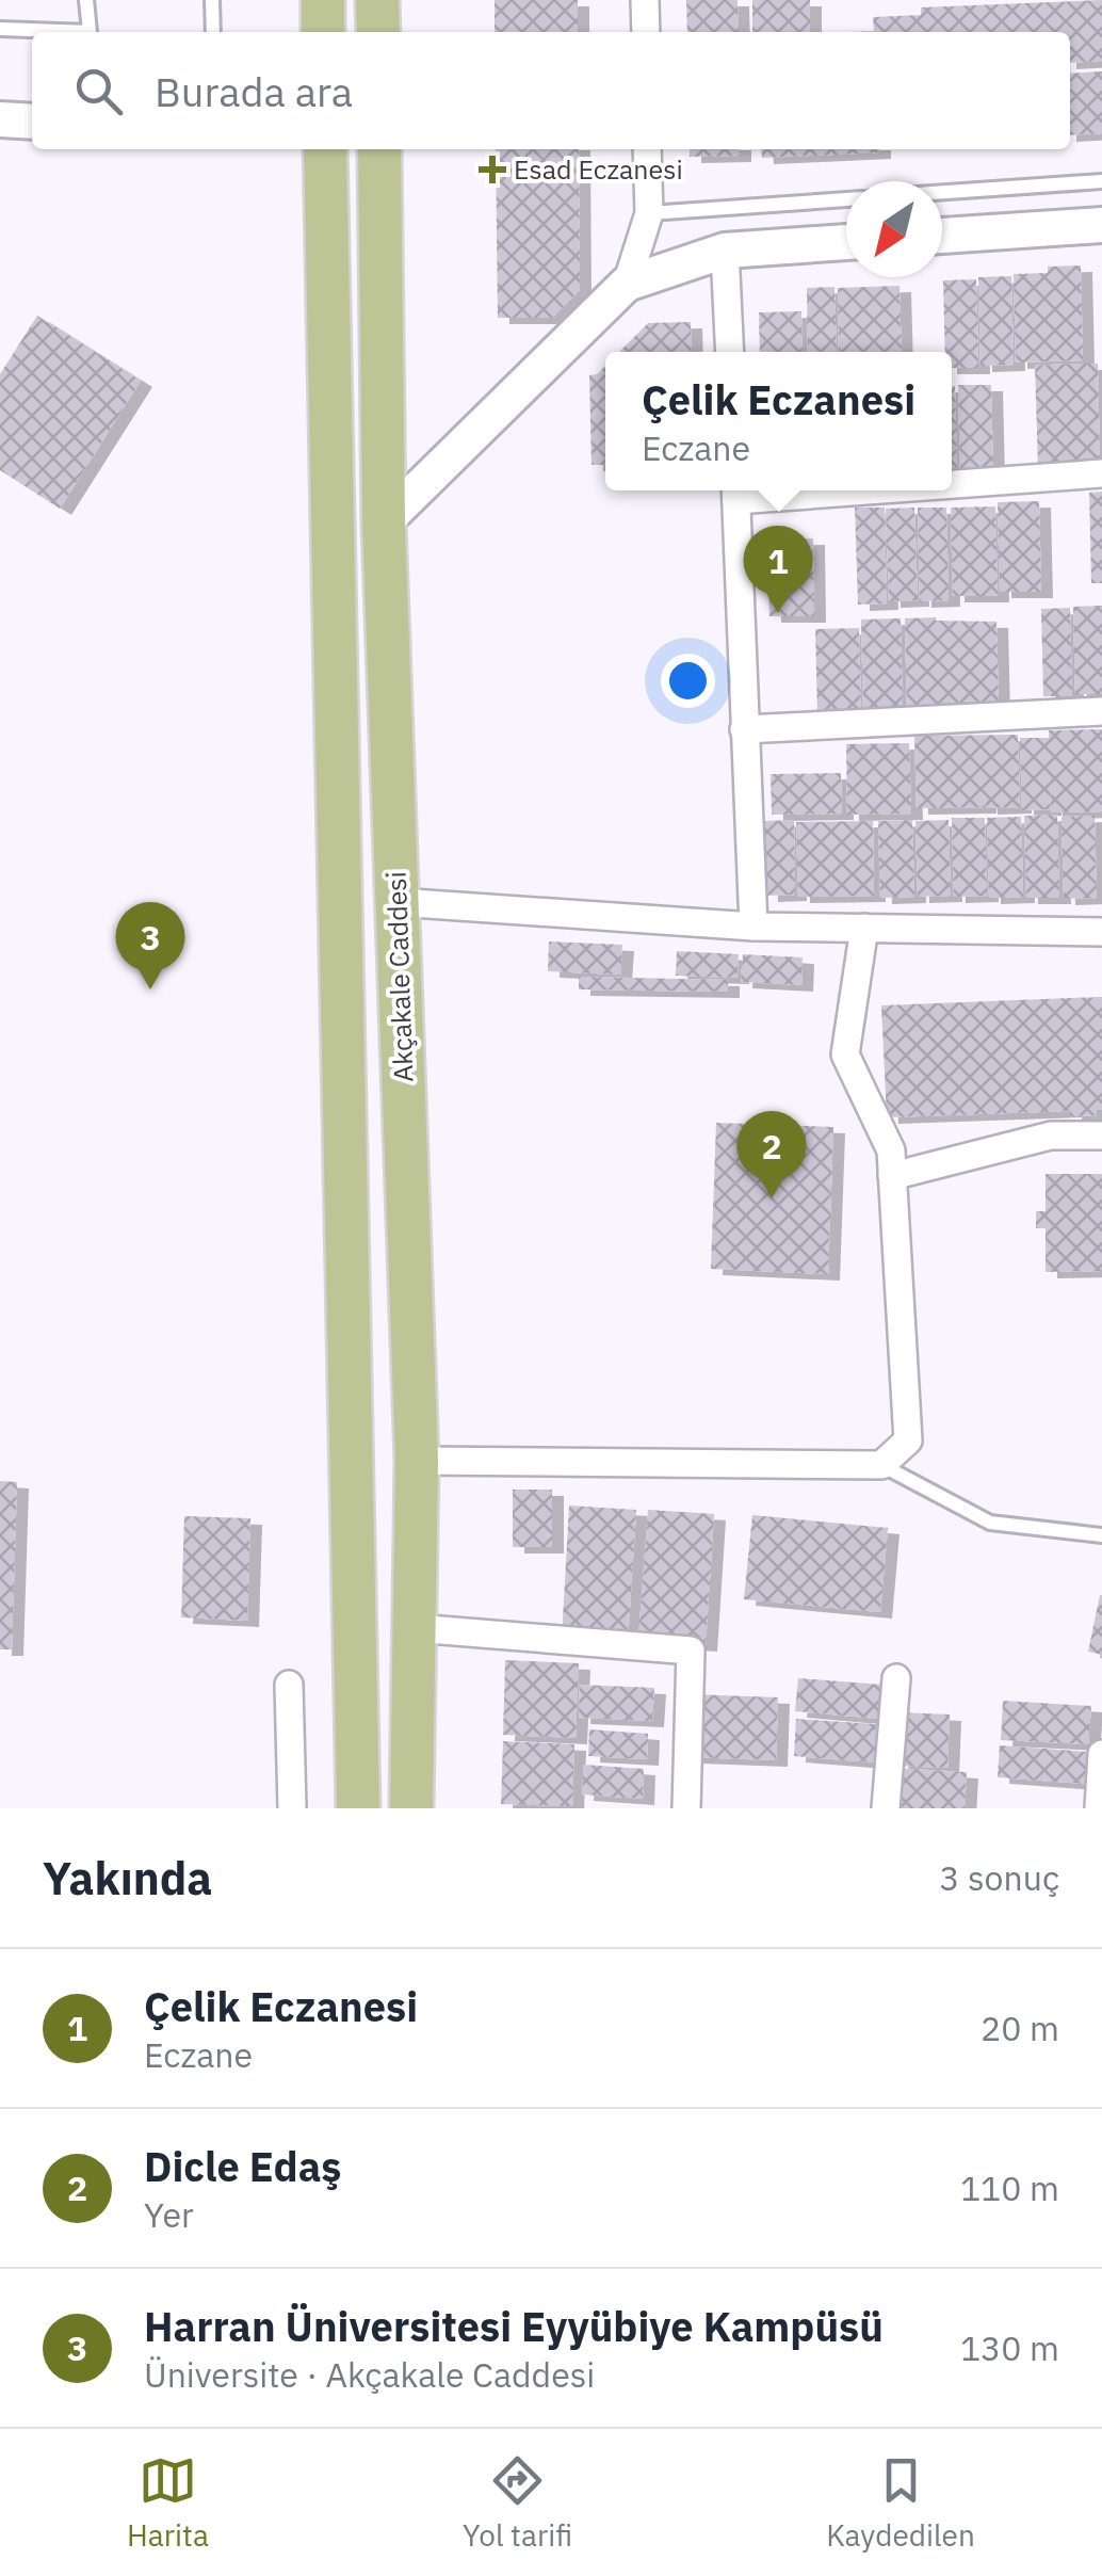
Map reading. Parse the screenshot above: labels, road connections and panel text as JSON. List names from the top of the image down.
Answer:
{
  "streets": {
    "main road": ["Akçakale Caddesi"]
  },
  "places": {
    "health": ["Esad Eczanesi"]
  },
  "north": "bottom left",
  "page": {
    "search": "Burada ara",
    "popup": ["Çelik Eczanesi", "Eczane"],
    "pins": ["1", "3", "2"],
    "heading": ["Yakında", "3 sonuç"],
    "list": [
      {
        "mark": "1",
        "name": "Çelik Eczanesi",
        "note": "Eczane",
        "value": "20 m"
      },
      {
        "mark": "2",
        "name": "Dicle Edaş",
        "note": "Yer",
        "value": "110 m"
      },
      {
        "mark": "3",
        "name": "Harran Üniversitesi Eyyübiye Kampüsü",
        "note": "Üniversite · Akçakale Caddesi",
        "value": "130 m"
      }
    ],
    "nav": ["Harita", "Yol tarifi", "Kaydedilen"]
  }
}
